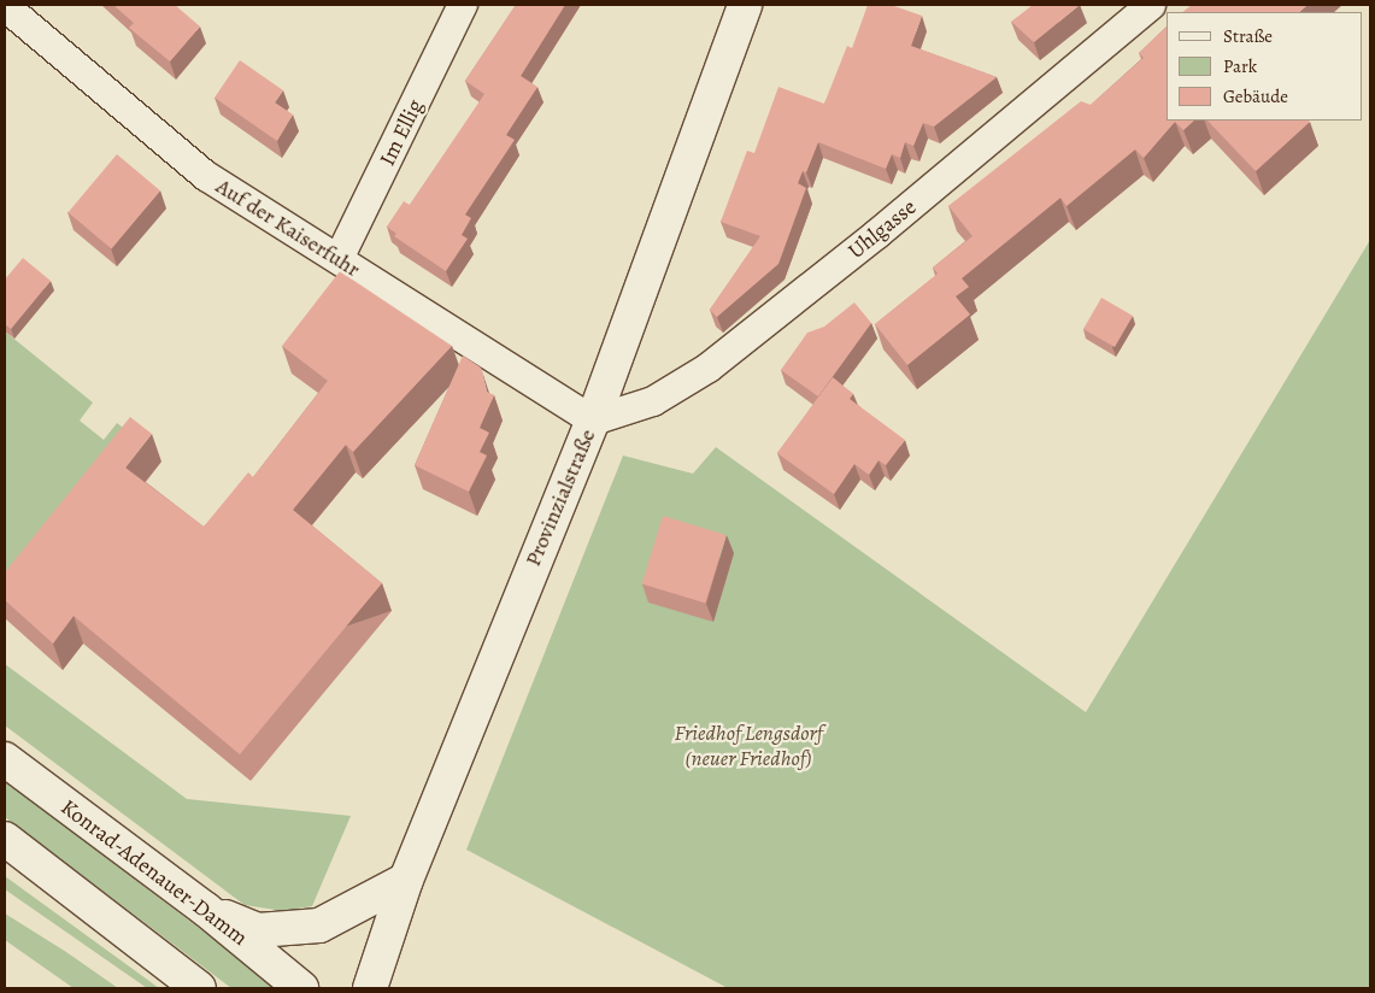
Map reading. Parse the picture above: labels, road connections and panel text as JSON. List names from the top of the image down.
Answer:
{
  "streets": {
    "main road": ["Provinzialstraße", "Konrad-Adenauer-Damm"],
    "street": ["Im Ellig", "Auf der Kaiserfuhr", "Uhlgasse"]
  },
  "crossings": [
    ["Im Ellig", "Auf der Kaiserfuhr"],
    ["Auf der Kaiserfuhr", "Uhlgasse"],
    ["Auf der Kaiserfuhr", "Provinzialstraße"],
    ["Uhlgasse", "Provinzialstraße"]
  ],
  "parks": ["Friedhof Lengsdorf (neuer Friedhof)"],
  "legend": ["Straße", "Park", "Gebäude"]
}
